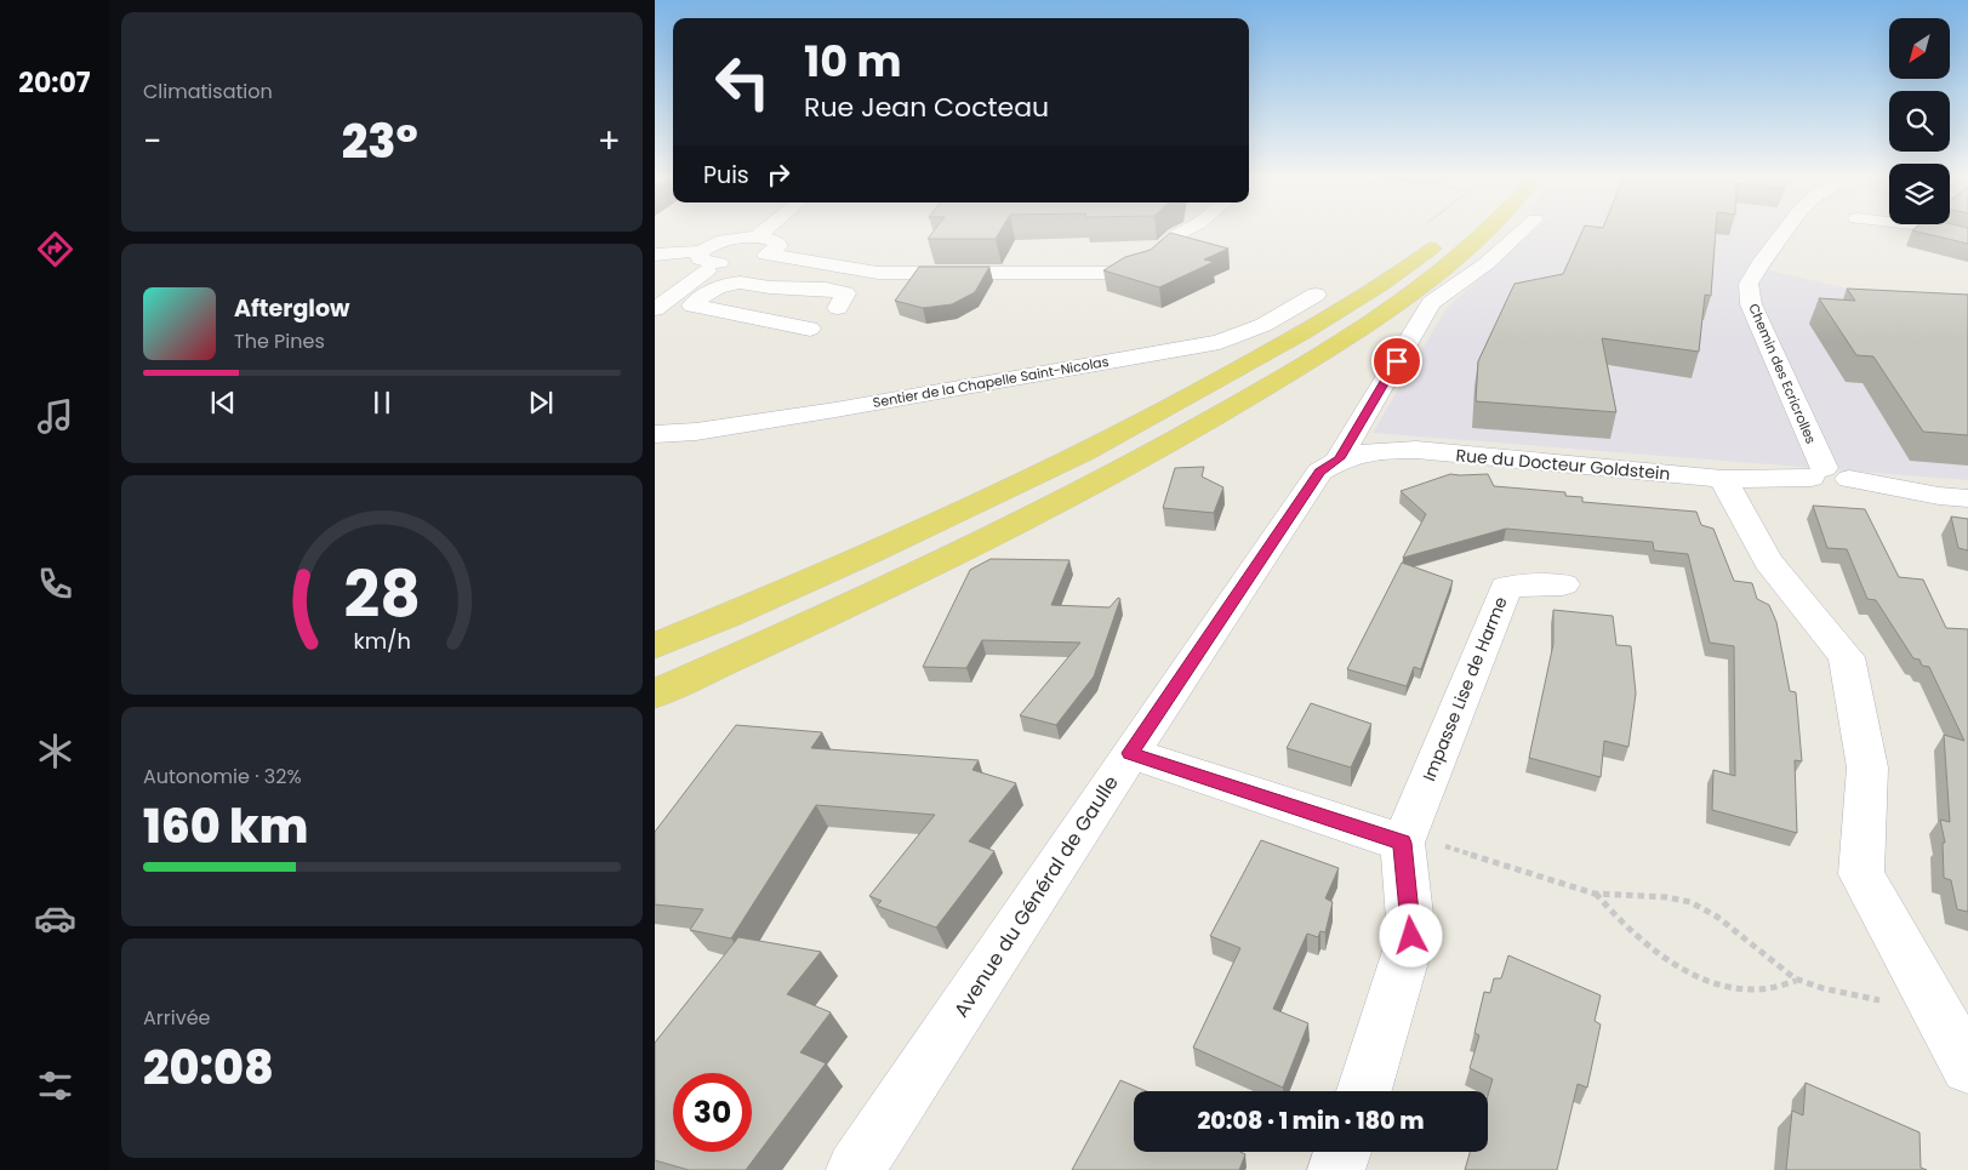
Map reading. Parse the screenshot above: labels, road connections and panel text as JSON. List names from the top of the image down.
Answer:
{
  "streets": {
    "street": [
      "Chemin des Ecricrolles",
      "Sentier de la Chapelle Saint-Nicolas",
      "Rue du Docteur Goldstein",
      "Impasse Lise de Harme",
      "Avenue du Général de Gaulle"
    ]
  },
  "crossings": [
    ["Chemin des Ecricrolles", "Rue du Docteur Goldstein"],
    ["Rue du Docteur Goldstein", "Avenue du Général de Gaulle"]
  ],
  "north": "bottom left",
  "page": {
    "tabs": "20:07",
    "tile": [
      "Climatisation",
      ["Autonomie · 32%", "160 km"],
      ["Arrivée", "20:08"]
    ],
    "turn": ["10 m", "Rue Jean Cocteau"],
    "heat": ["−", "23°", "+"],
    "then": "Puis",
    "song": ["Afterglow", "The Pines"],
    "limit": "30",
    "trip": "20:08 · 1 min · 180 m",
    "gauge": ["28", "km/h"]
  }
}
